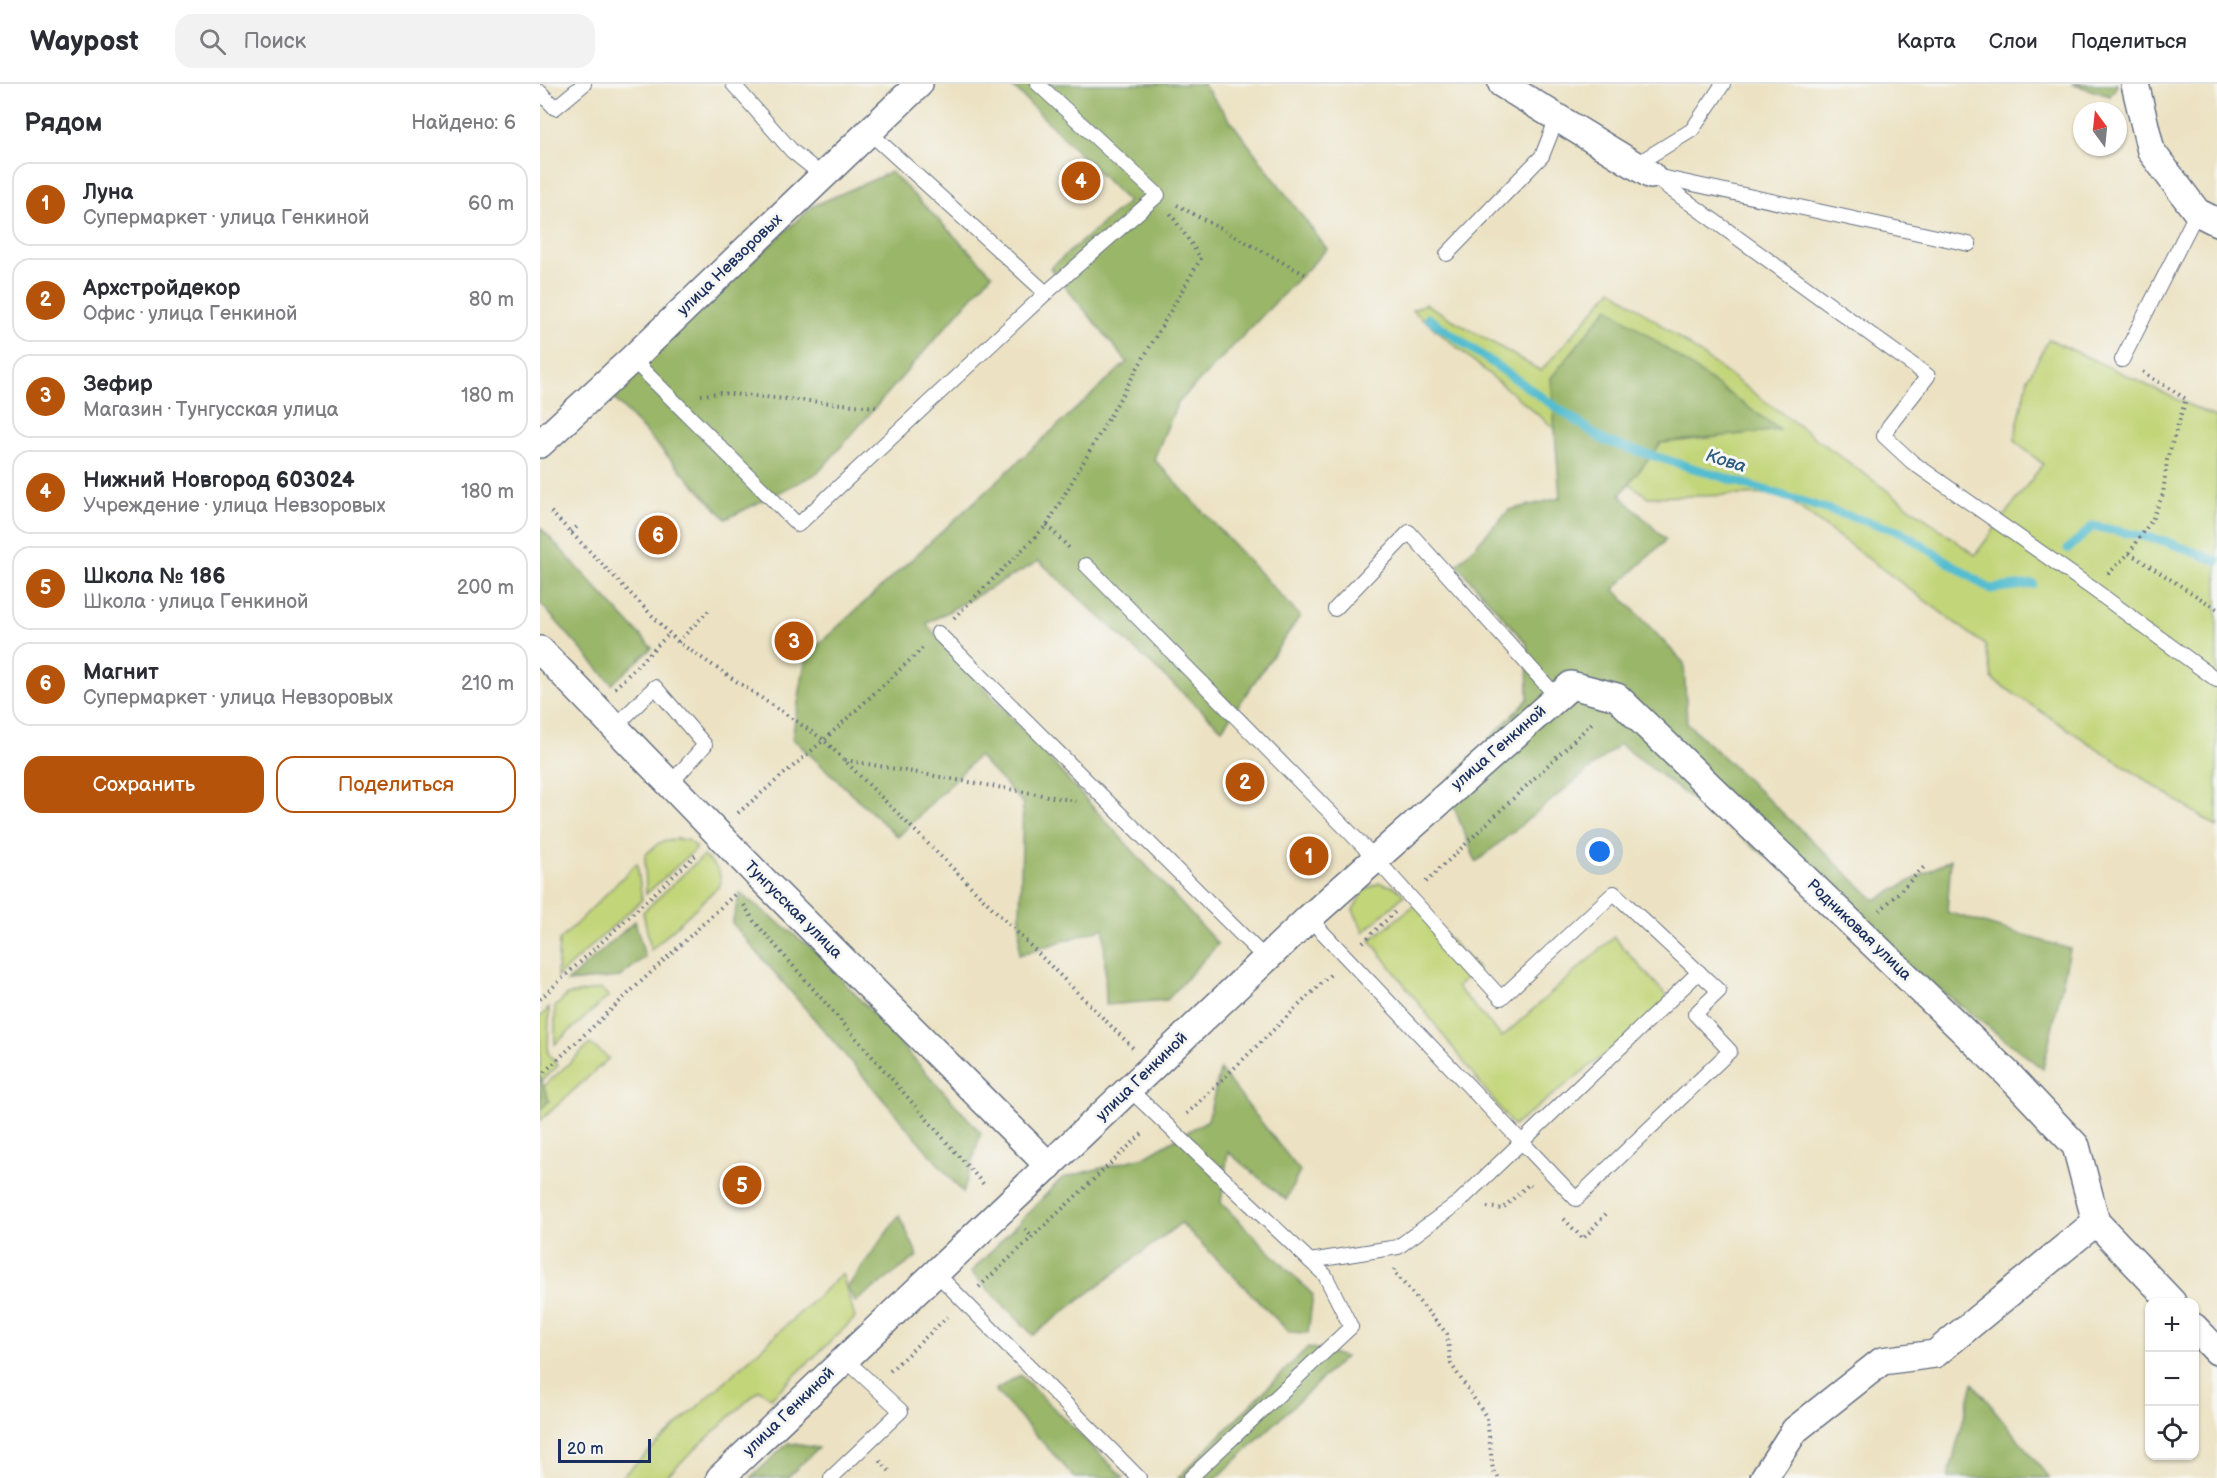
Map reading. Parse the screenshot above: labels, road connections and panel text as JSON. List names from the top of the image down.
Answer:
{
  "streets": {
    "street": [
      "улица Невзоровых",
      "улица Генкиной",
      "Тунгусская улица",
      "Родниковая улица"
    ]
  },
  "crossings": [
    ["улица Генкиной", "Тунгусская улица"],
    ["улица Генкиной", "Родниковая улица"]
  ],
  "water": ["Кова"],
  "scale_bar": "20 m",
  "north": "top",
  "page": {
    "header": "Waypost",
    "search": "Поиск",
    "nav": ["Карта", "Слои", "Поделиться"],
    "heading": ["Рядом", "Найдено: 6"],
    "pins": [
      "4",
      "6",
      "3",
      "2",
      "1",
      "5"
    ],
    "list": [
      {
        "mark": "1",
        "name": "Луна",
        "note": "Супермаркет · улица Генкиной",
        "value": "60 m"
      },
      {
        "mark": "2",
        "name": "Архстройдекор",
        "note": "Офис · улица Генкиной",
        "value": "80 m"
      },
      {
        "mark": "3",
        "name": "Зефир",
        "note": "Магазин · Тунгусская улица",
        "value": "180 m"
      },
      {
        "mark": "4",
        "name": "Нижний Новгород 603024",
        "note": "Учреждение · улица Невзоровых",
        "value": "180 m"
      },
      {
        "mark": "5",
        "name": "Школа № 186",
        "note": "Школа · улица Генкиной",
        "value": "200 m"
      },
      {
        "mark": "6",
        "name": "Магнит",
        "note": "Супермаркет · улица Невзоровых",
        "value": "210 m"
      }
    ],
    "buttons": ["Сохранить", "Поделиться"],
    "map_buttons": ["+", "−"],
    "scale": "20 m"
  }
}
